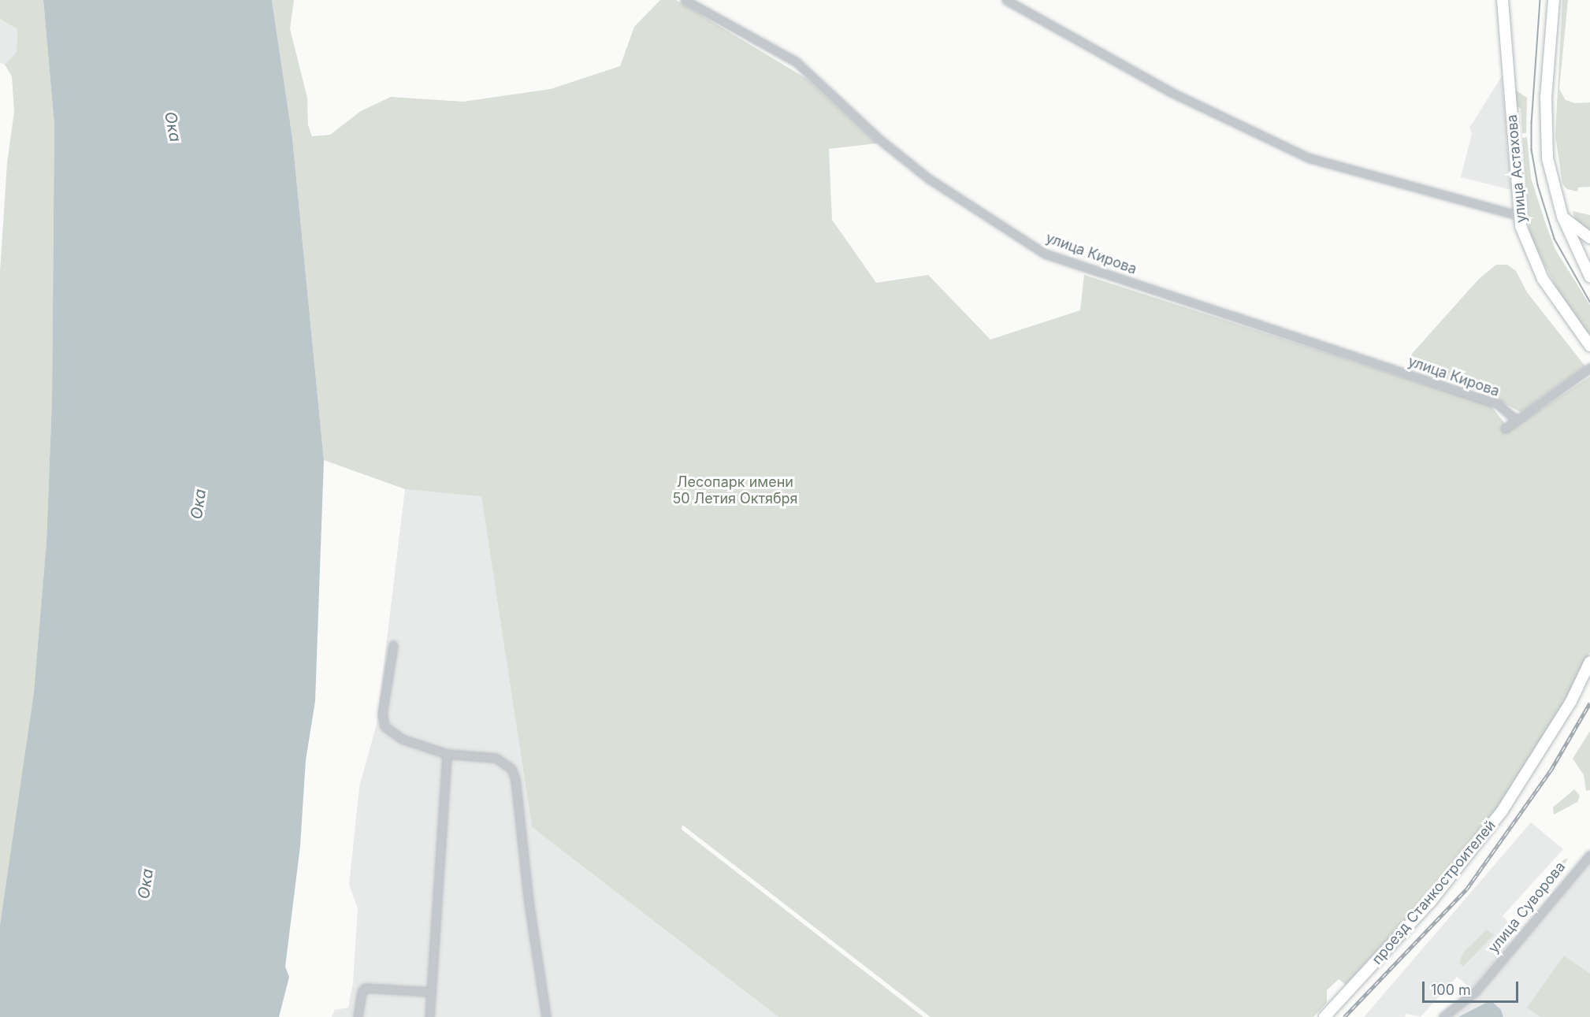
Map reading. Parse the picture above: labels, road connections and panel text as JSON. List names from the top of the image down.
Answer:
{
  "streets": {
    "main road": ["улица Астахова", "проезд Станкостроителей"],
    "street": ["улица Кирова", "улица Суворова"]
  },
  "water": ["Ока"],
  "parks": ["Лесопарк имени 50 Летия Октября"],
  "scale_bar": "100 m"
}
